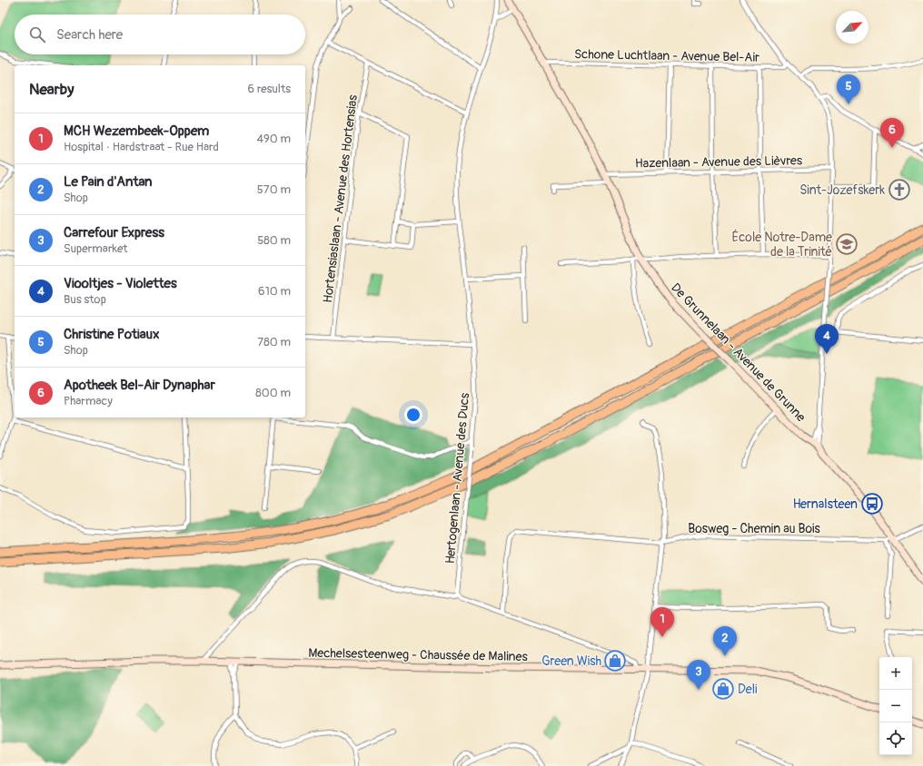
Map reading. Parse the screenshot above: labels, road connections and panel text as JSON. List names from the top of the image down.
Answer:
{
  "streets": {
    "main road": ["De Grunnelaan - Avenue de Grunne", "Mechelsesteenweg - Chaussée de Malines"],
    "street": [
      "Schone Luchtlaan - Avenue Bel-Air",
      "Hazenlaan - Avenue des Lièvres",
      "Hortensiaslaan - Avenue des Hortensias",
      "Hertogenlaan - Avenue des Ducs",
      "Bosweg - Chemin au Bois"
    ]
  },
  "crossings": [
    ["Schone Luchtlaan - Avenue Bel-Air", "De Grunnelaan - Avenue de Grunne"],
    ["Hazenlaan - Avenue des Lièvres", "De Grunnelaan - Avenue de Grunne"],
    ["De Grunnelaan - Avenue de Grunne", "Bosweg - Chemin au Bois"]
  ],
  "places": {
    "church": ["Sint-Jozefskerk"],
    "school or university": ["École Notre-Dame de la Trinité"],
    "bus stop": ["Hernalsteen"],
    "shop": ["Green Wish", "Deli"]
  },
  "north": "top right",
  "page": {
    "search": "Search here",
    "heading": ["Nearby", "6 results"],
    "pins": [
      "5",
      "6",
      "4",
      "1",
      "2",
      "3"
    ],
    "list": [
      {
        "mark": "1",
        "name": "MCH Wezembeek-Oppem",
        "note": "Hospital · Hardstraat - Rue Hard",
        "value": "490 m"
      },
      {
        "mark": "2",
        "name": "Le Pain d'Antan",
        "note": "Shop",
        "value": "570 m"
      },
      {
        "mark": "3",
        "name": "Carrefour Express",
        "note": "Supermarket",
        "value": "580 m"
      },
      {
        "mark": "4",
        "name": "Viooltjes - Violettes",
        "note": "Bus stop",
        "value": "610 m"
      },
      {
        "mark": "5",
        "name": "Christine Potiaux",
        "note": "Shop",
        "value": "780 m"
      },
      {
        "mark": "6",
        "name": "Apotheek Bel-Air Dynaphar",
        "note": "Pharmacy",
        "value": "800 m"
      }
    ],
    "map_buttons": ["+", "−"]
  }
}
